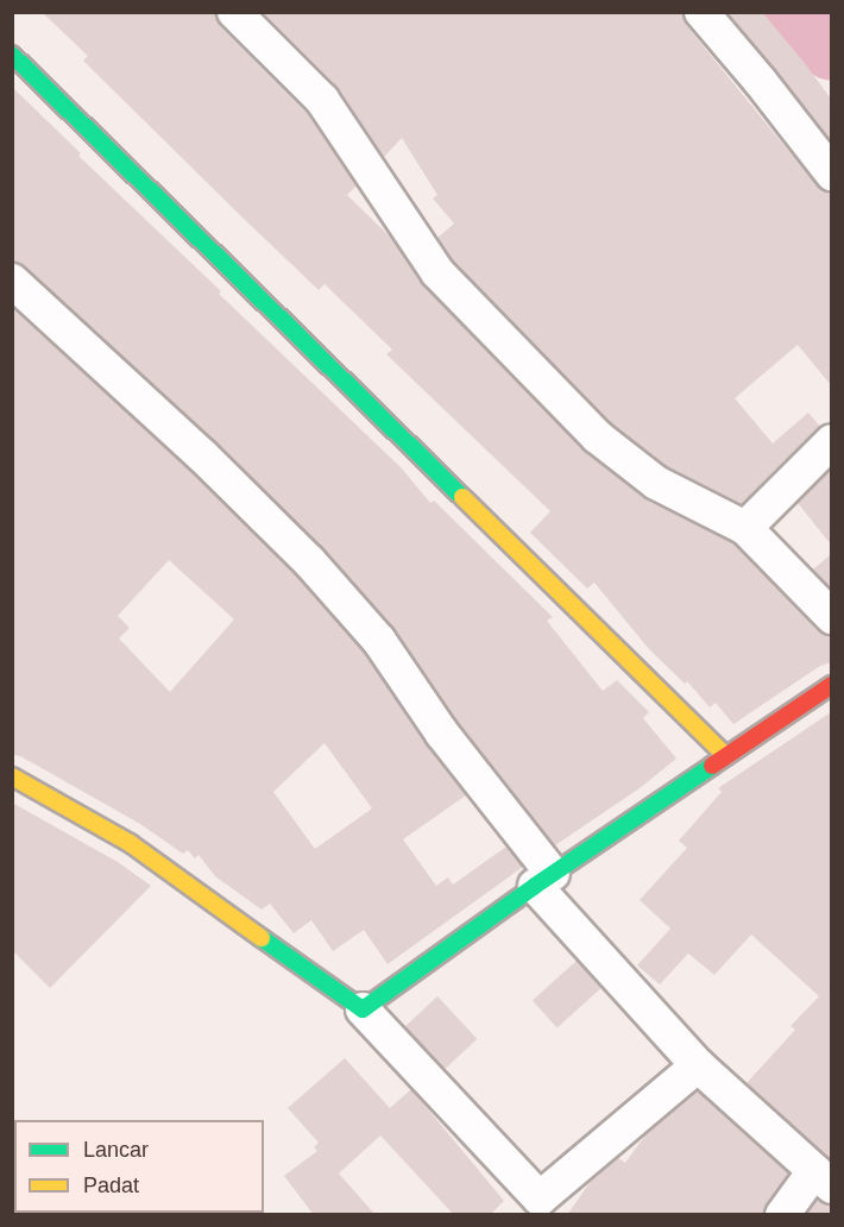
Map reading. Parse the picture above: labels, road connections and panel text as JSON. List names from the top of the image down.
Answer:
{
  "legend": ["Lancar", "Padat"]
}
